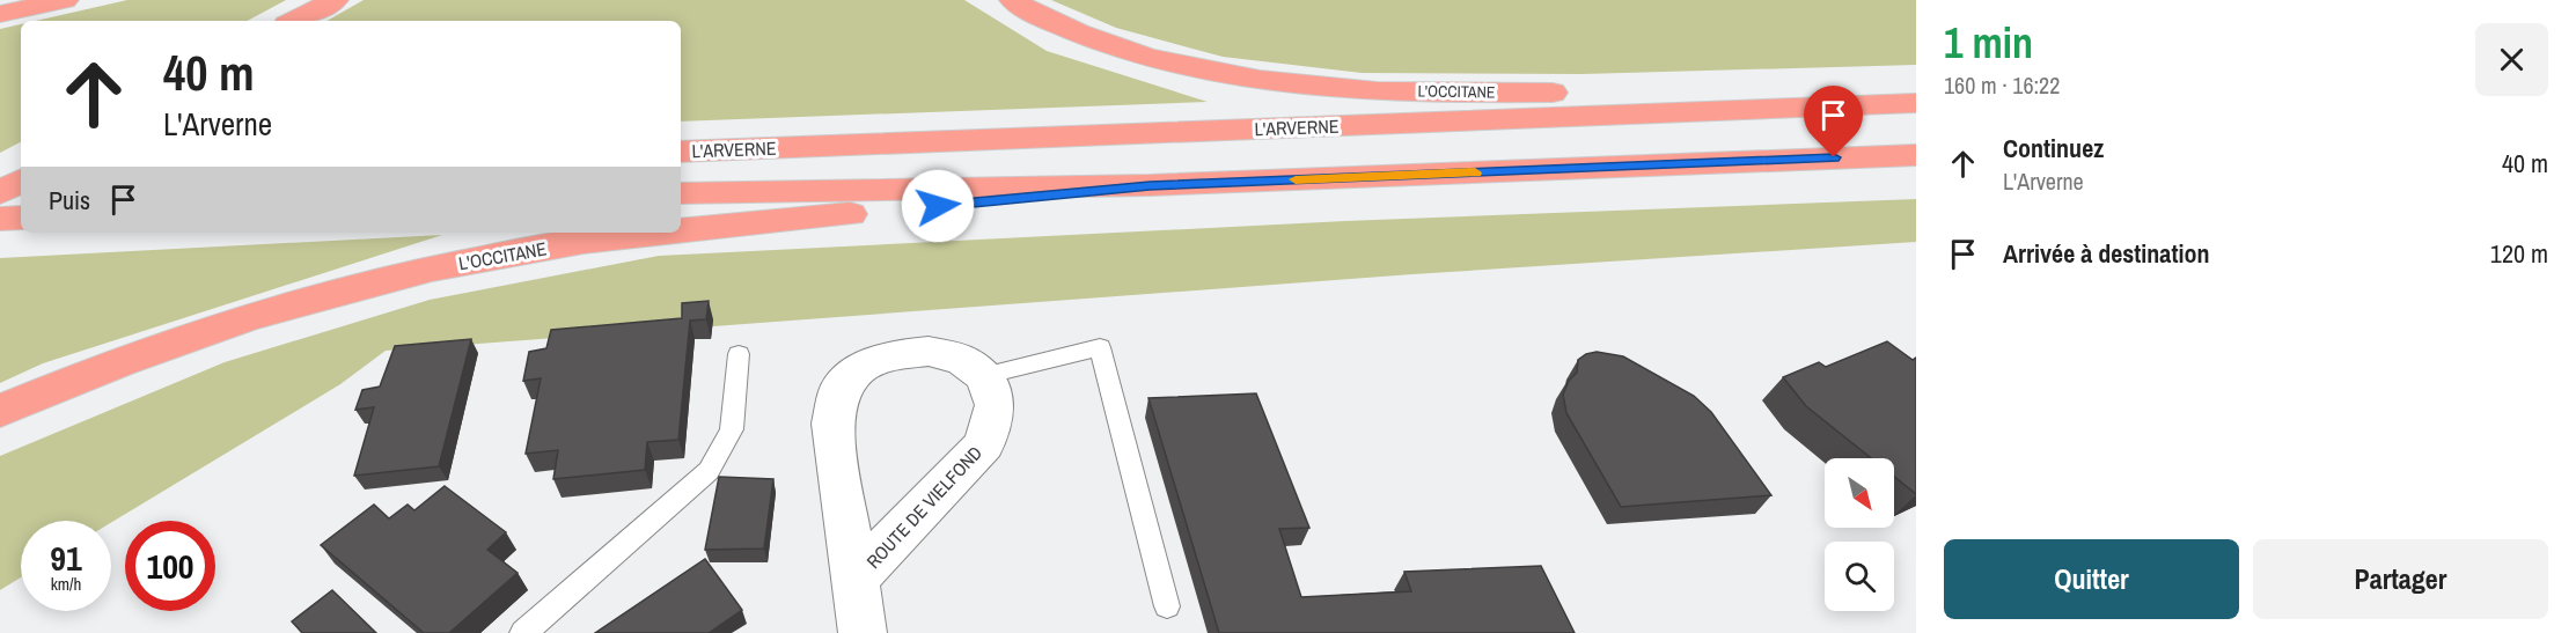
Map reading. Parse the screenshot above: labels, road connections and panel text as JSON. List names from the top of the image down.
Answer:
{
  "streets": {
    "highway": ["L'OCCITANE", "L'ARVERNE"],
    "street": ["ROUTE DE VIELFOND"]
  },
  "north": "bottom right",
  "page": {
    "heading": ["1 min", "160 m · 16:22"],
    "turn": ["40 m", "L'Arverne"],
    "list": [
      {
        "name": "Continuez",
        "note": "L'Arverne",
        "value": "40 m"
      },
      {
        "name": "Arrivée à destination",
        "value": "120 m"
      }
    ],
    "then": "Puis",
    "speed": "91 km/h",
    "limit": "100",
    "buttons": ["Quitter", "Partager"]
  }
}
